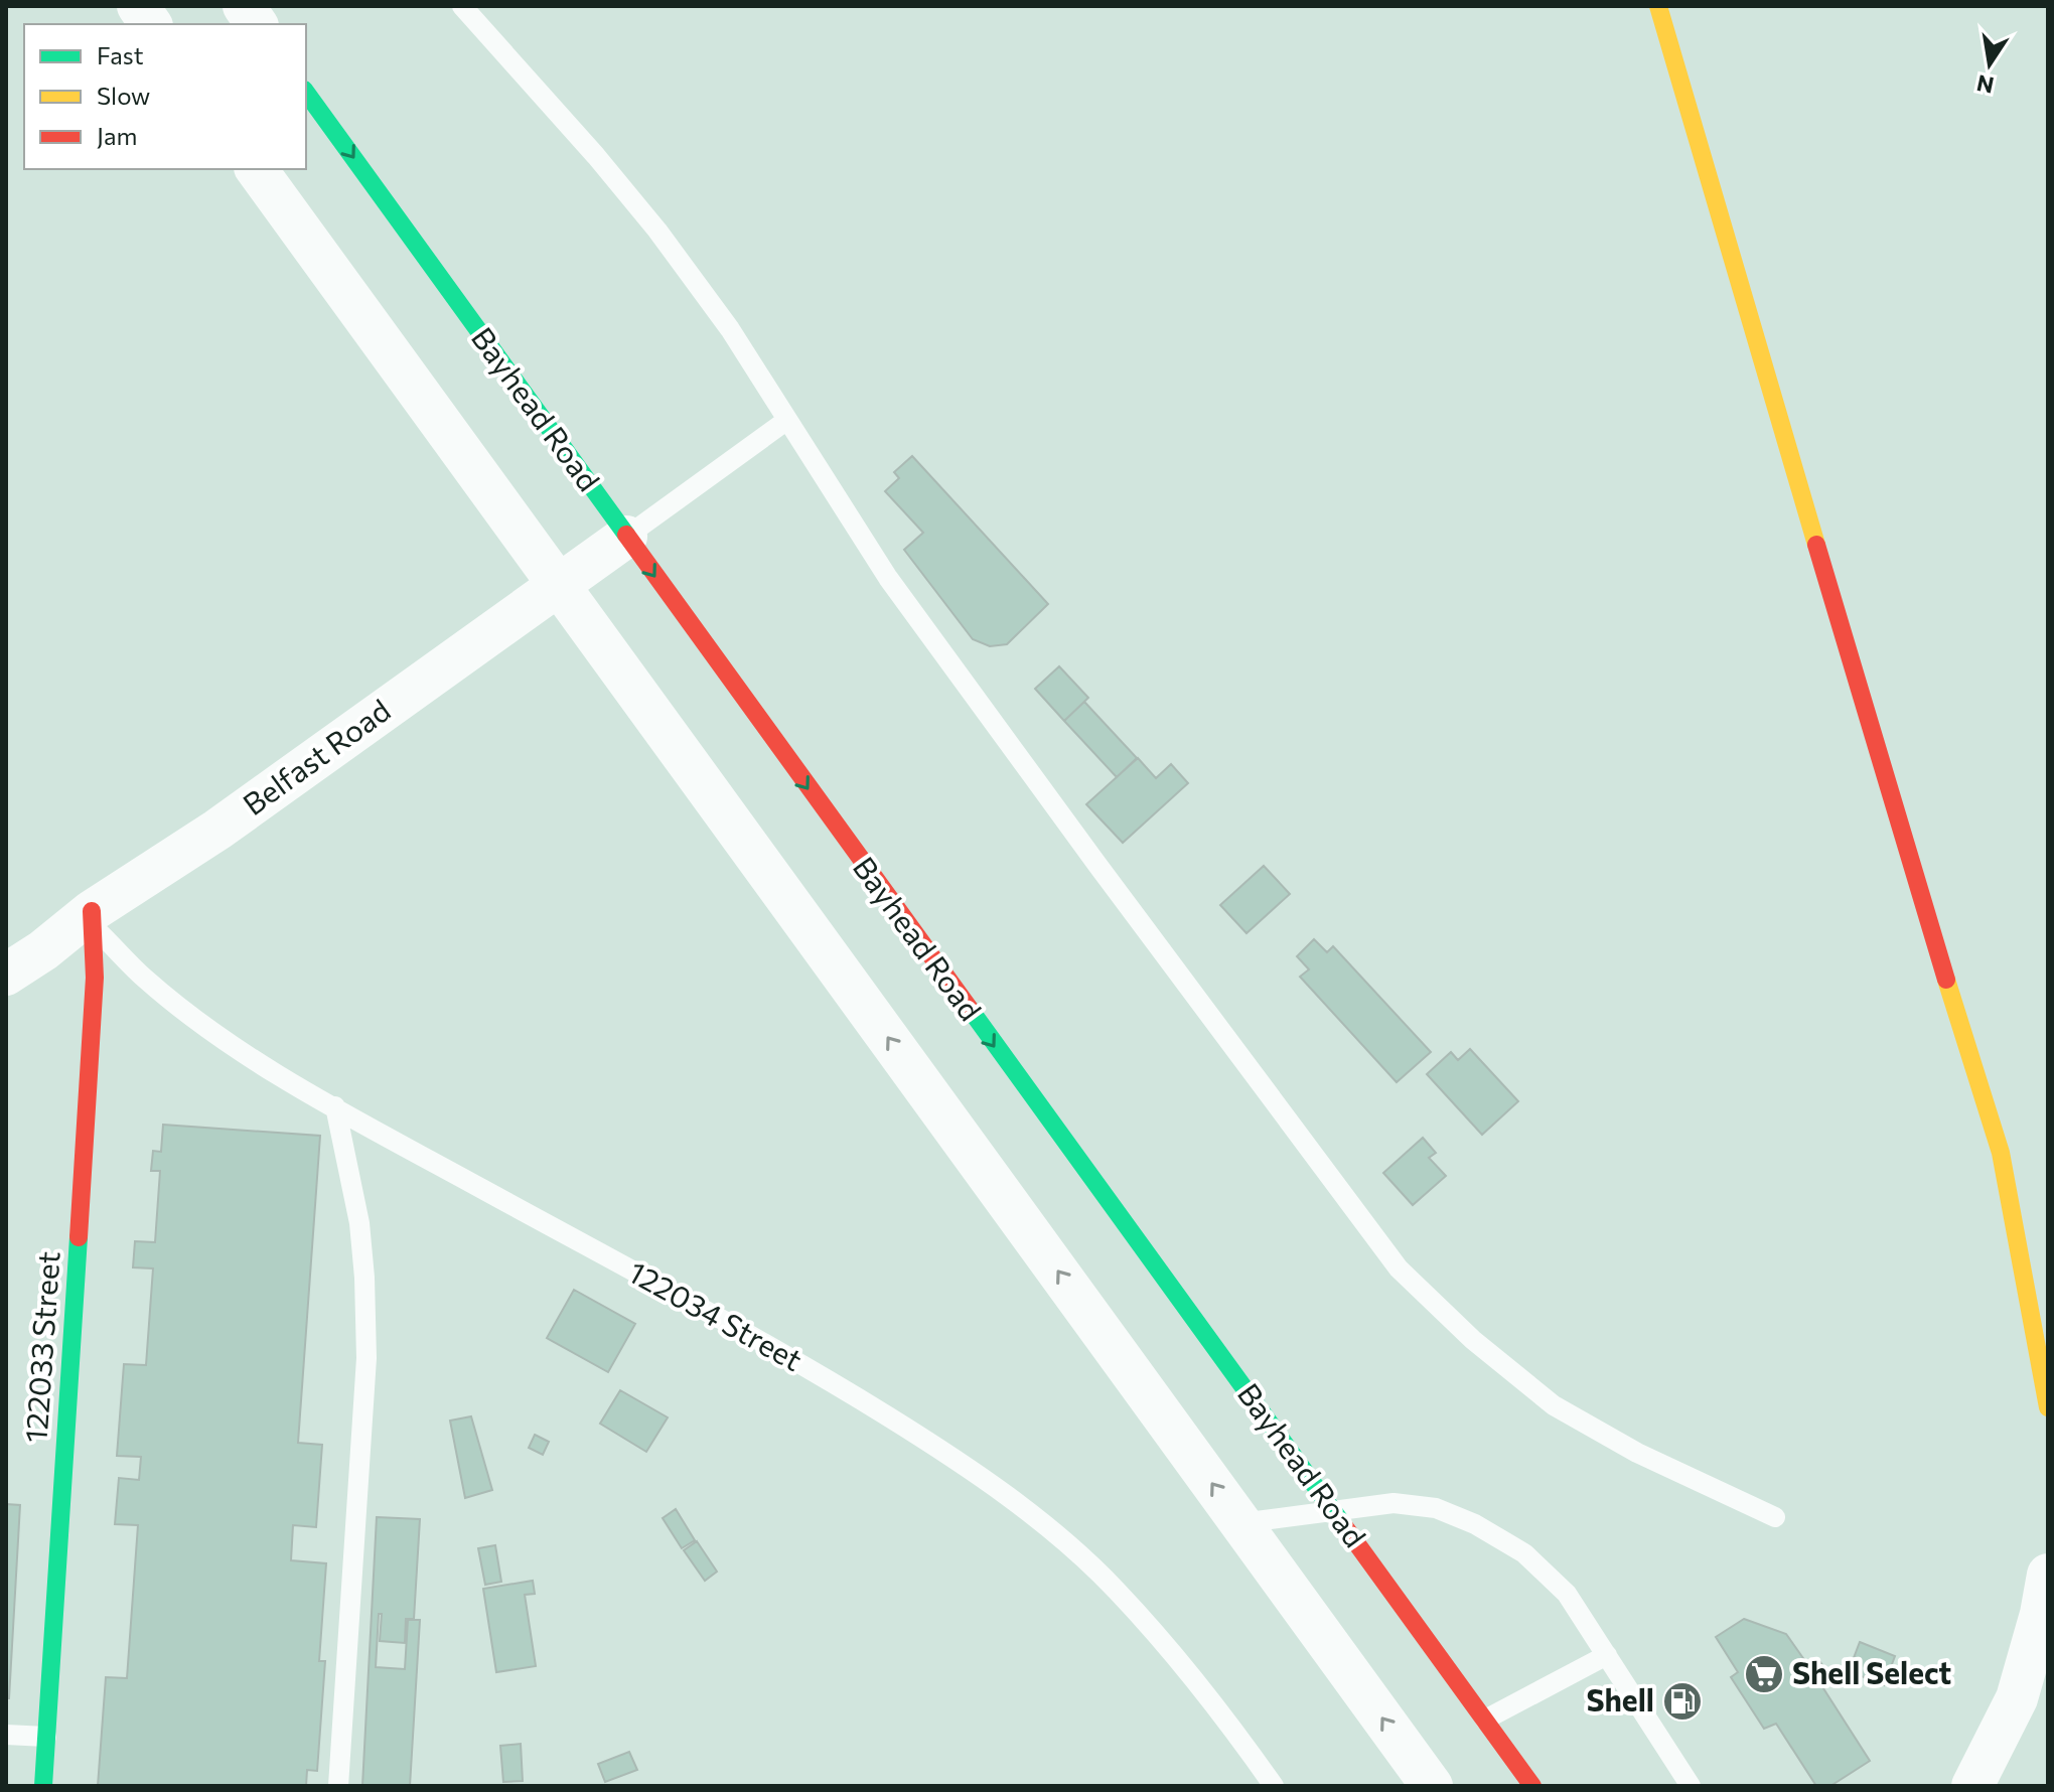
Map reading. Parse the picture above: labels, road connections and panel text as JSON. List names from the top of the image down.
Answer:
{
  "streets": {
    "street": ["Bayhead Road", "Belfast Road", "122033 Street"],
    "lane": ["122034 Street"]
  },
  "crossings": [
    ["Bayhead Road", "Belfast Road"],
    ["Belfast Road", "122034 Street"],
    ["Belfast Road", "122033 Street"],
    ["122034 Street", "122033 Street"]
  ],
  "places": {
    "supermarket": ["Shell Select"],
    "fuel station": ["Shell"]
  },
  "legend": ["Fast", "Slow", "Jam"],
  "north": "bottom"
}
